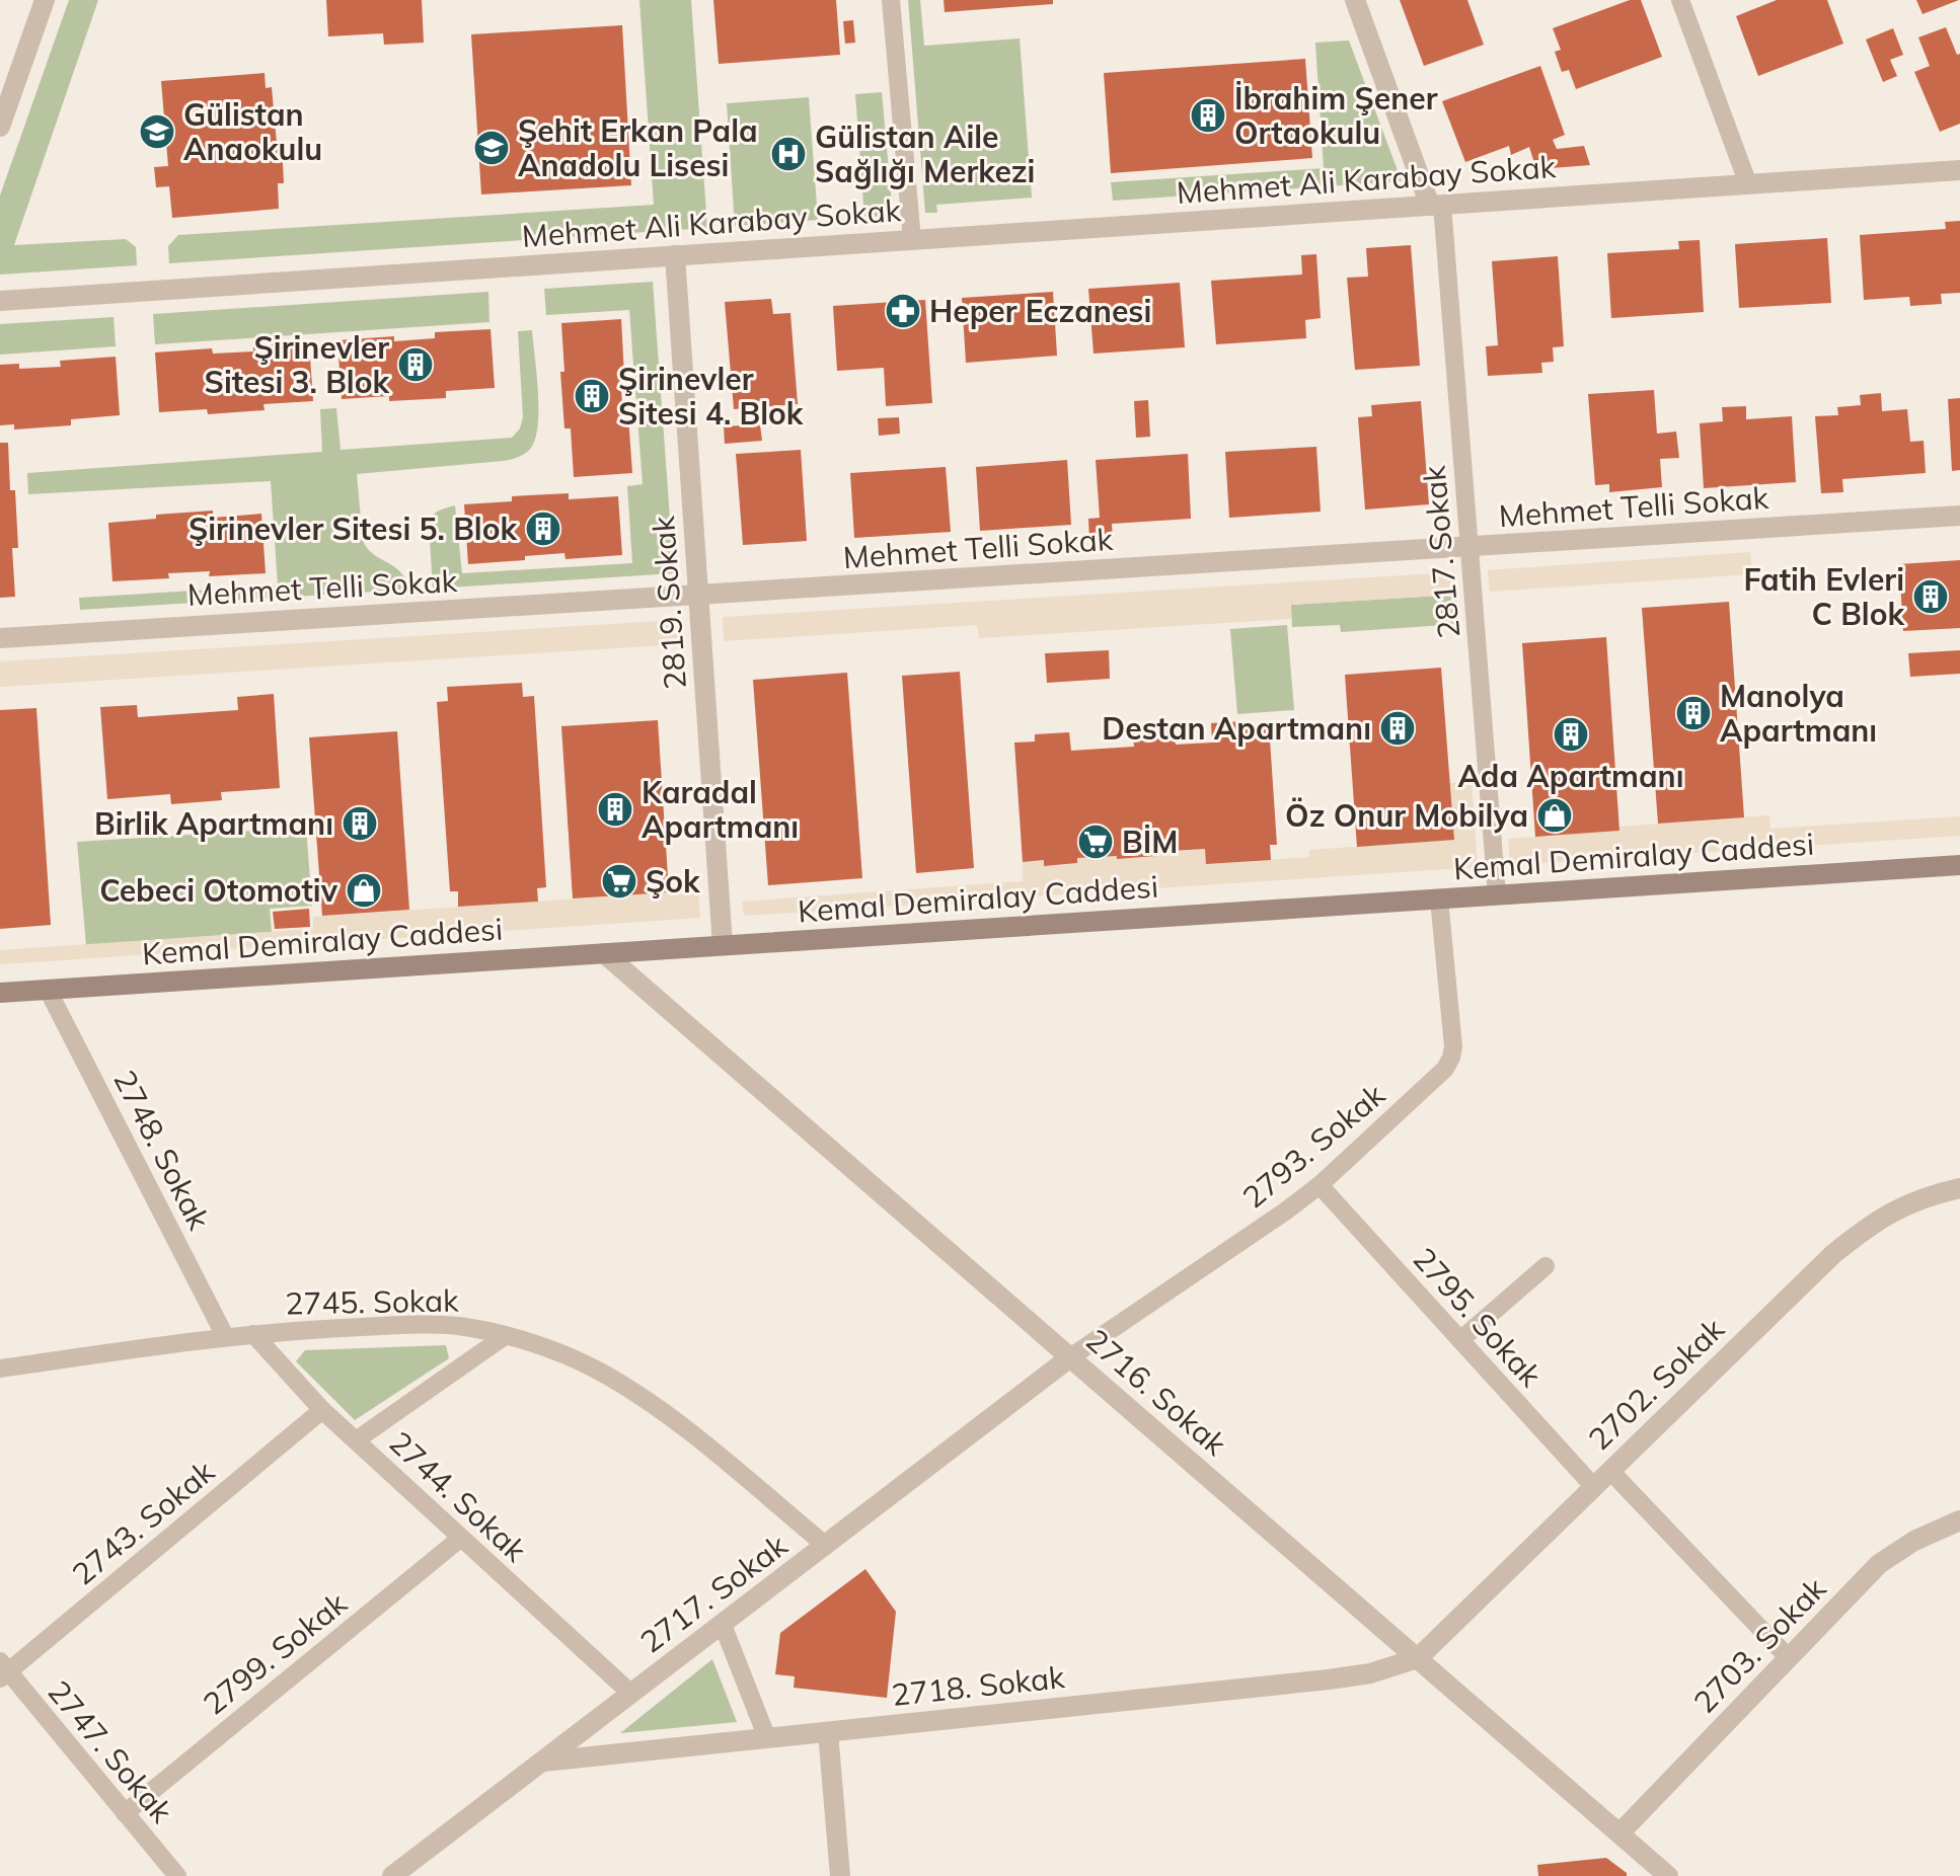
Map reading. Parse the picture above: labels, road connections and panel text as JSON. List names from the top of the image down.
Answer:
{
  "streets": {
    "street": [
      "Mehmet Ali Karabay Sokak",
      "Mehmet Telli Sokak",
      "2819. Sokak",
      "Kemal Demiralay Caddesi",
      "2702. Sokak",
      "2716. Sokak",
      "2717. Sokak",
      "2703. Sokak",
      "2718. Sokak"
    ],
    "lane": [
      "2817. Sokak",
      "2793. Sokak",
      "2748. Sokak",
      "2745. Sokak",
      "2795. Sokak",
      "2744. Sokak",
      "2743. Sokak",
      "2799. Sokak",
      "2747. Sokak"
    ]
  },
  "crossings": [
    ["Mehmet Ali Karabay Sokak", "2817. Sokak"],
    ["Mehmet Ali Karabay Sokak", "2819. Sokak"],
    ["Mehmet Telli Sokak", "2817. Sokak"],
    ["Mehmet Telli Sokak", "2819. Sokak"],
    ["2817. Sokak", "Kemal Demiralay Caddesi"],
    ["2819. Sokak", "Kemal Demiralay Caddesi"],
    ["Kemal Demiralay Caddesi", "2793. Sokak"],
    ["Kemal Demiralay Caddesi", "2748. Sokak"],
    ["Kemal Demiralay Caddesi", "2716. Sokak"],
    ["2793. Sokak", "2795. Sokak"],
    ["2793. Sokak", "2716. Sokak"],
    ["2793. Sokak", "2717. Sokak"],
    ["2748. Sokak", "2745. Sokak"],
    ["2745. Sokak", "2744. Sokak"],
    ["2745. Sokak", "2717. Sokak"],
    ["2795. Sokak", "2702. Sokak"],
    ["2702. Sokak", "2716. Sokak"],
    ["2702. Sokak", "2718. Sokak"],
    ["2716. Sokak", "2717. Sokak"],
    ["2716. Sokak", "2703. Sokak"],
    ["2716. Sokak", "2718. Sokak"],
    ["2744. Sokak", "2743. Sokak"],
    ["2744. Sokak", "2717. Sokak"],
    ["2744. Sokak", "2799. Sokak"],
    ["2743. Sokak", "2747. Sokak"],
    ["2717. Sokak", "2718. Sokak"],
    ["2799. Sokak", "2747. Sokak"]
  ],
  "places": {
    "building": [
      "İbrahim Şener Ortaokulu",
      "Şirinevler Sitesi 3. Blok",
      "Şirinevler Sitesi 4. Blok",
      "Şirinevler Sitesi 5. Blok",
      "Fatih Evleri C Blok",
      "Manolya Apartmanı",
      "Destan Apartmanı",
      "Ada Apartmanı",
      "Karadal Apartmanı",
      "Birlik Apartmanı"
    ],
    "school or university": ["Gülistan Anaokulu", "Şehit Erkan Pala Anadolu Lisesi"],
    "hospital": ["Gülistan Aile Sağlığı Merkezi"],
    "pharmacy": ["Heper Eczanesi"],
    "shop": ["Öz Onur Mobilya", "Cebeci Otomotiv"],
    "supermarket": ["BİM", "Şok"]
  }
}
